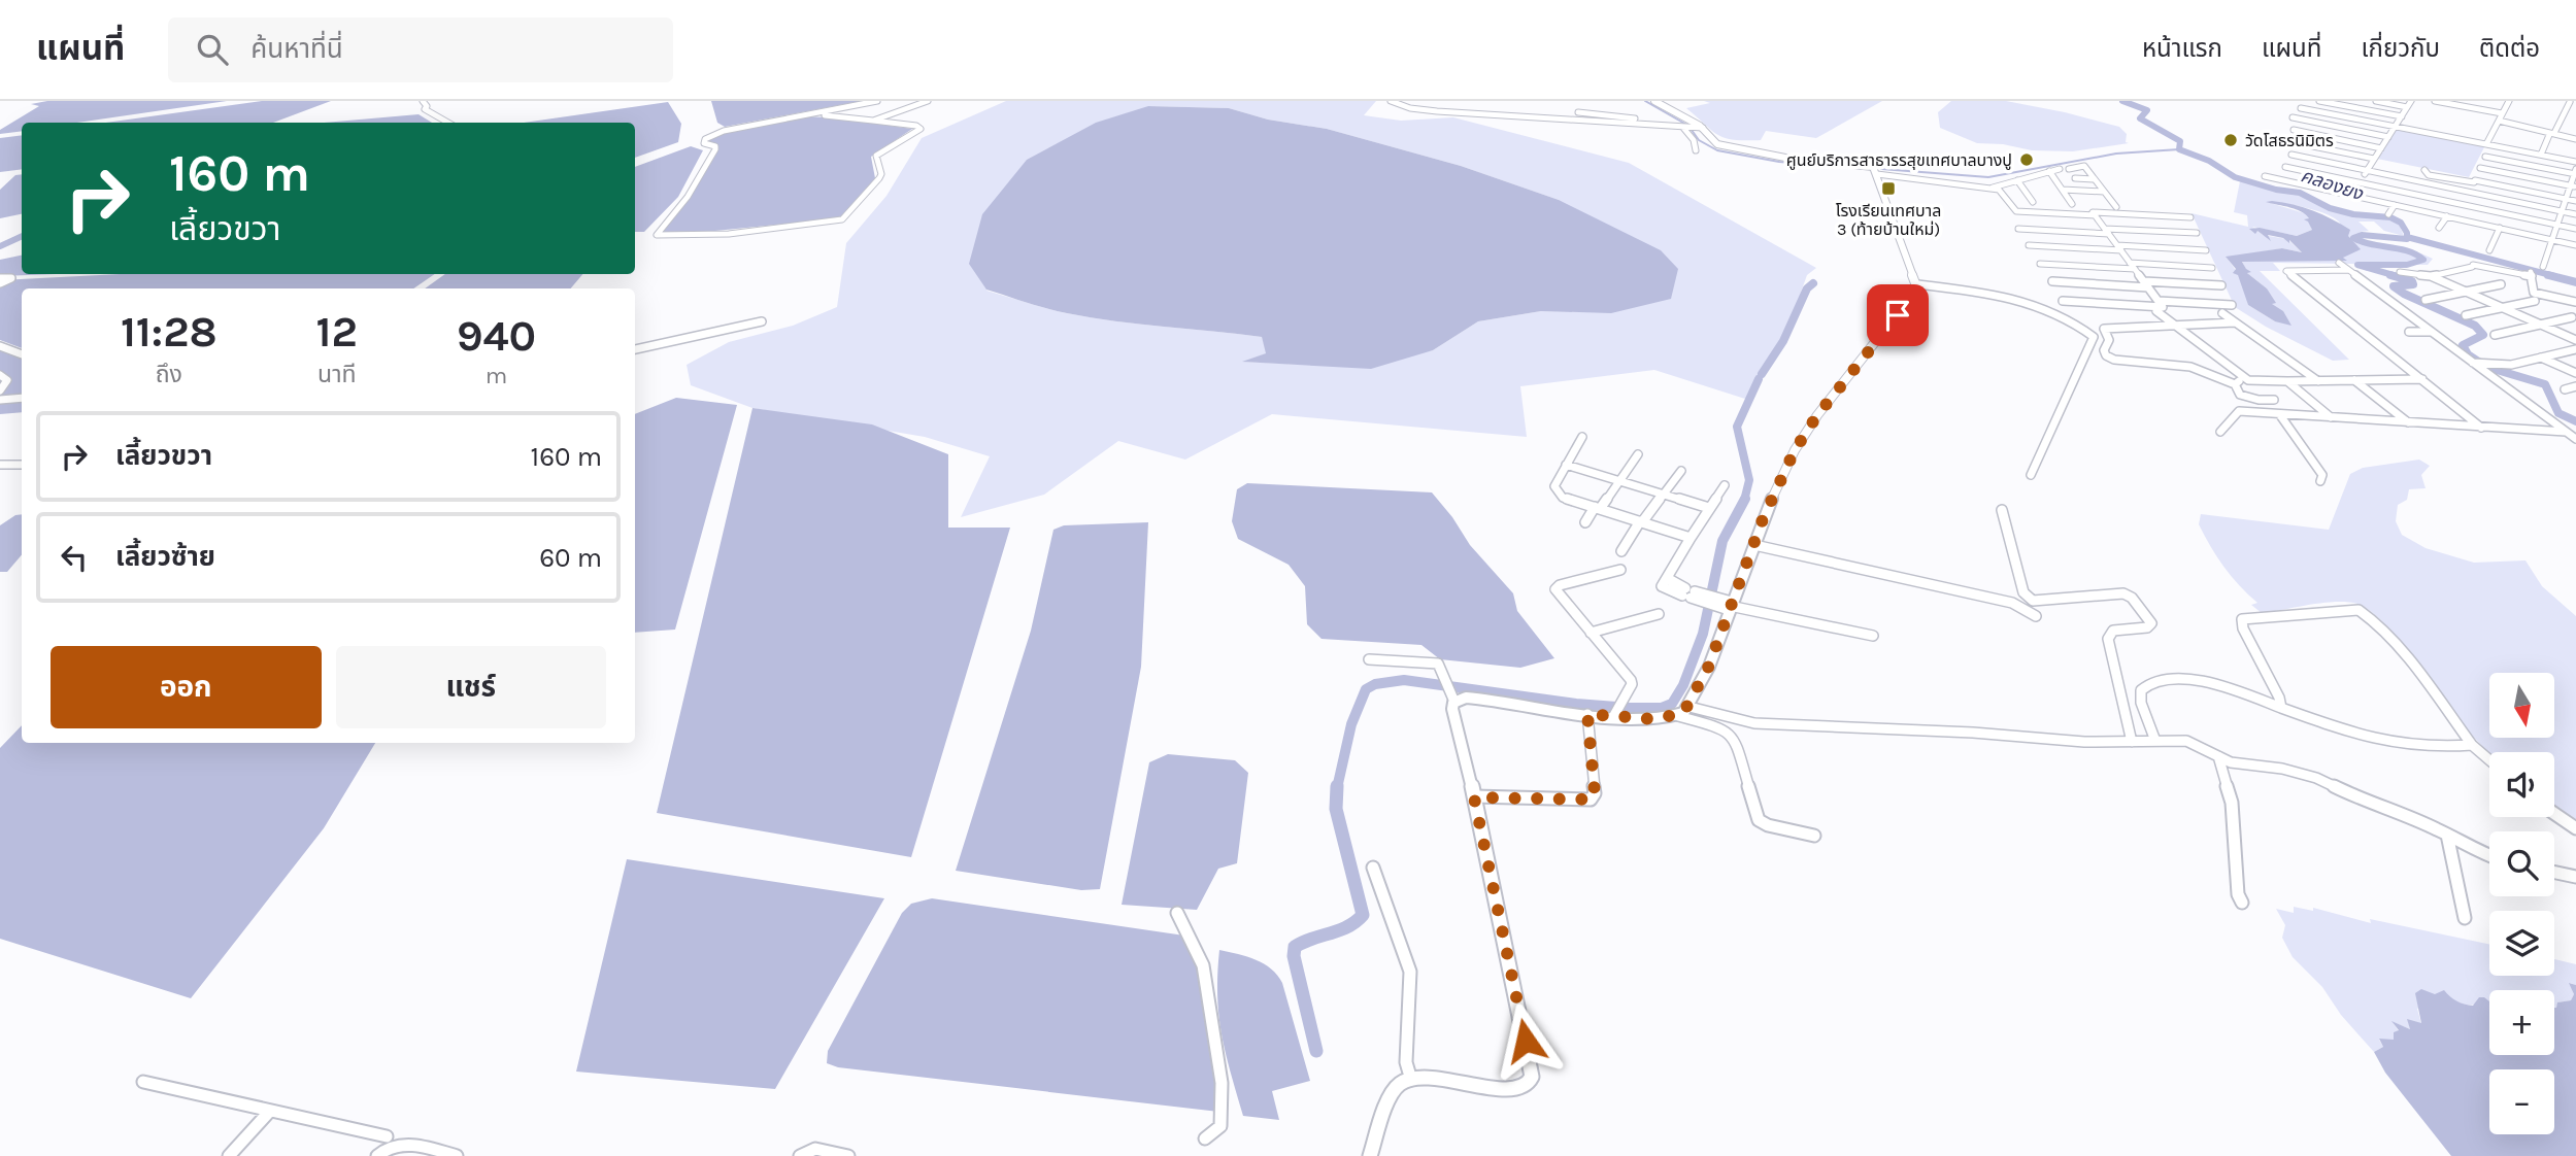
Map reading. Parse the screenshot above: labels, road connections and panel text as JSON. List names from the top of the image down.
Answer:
{
  "water": ["คลองยง"],
  "places": {
    "other": ["วัดโสธรนิมิตร", "ศูนย์บริการสาธารรสุขเทศบาลบางปู"],
    "transit": ["โรงเรียนเทศบาล 3 (ท้ายบ้านใหม่)"]
  },
  "north": "bottom",
  "page": {
    "header": "แผนที่",
    "search": "ค้นหาที่นี่",
    "nav": [
      "หน้าแรก",
      "แผนที่",
      "เกี่ยวกับ",
      "ติดต่อ"
    ],
    "turn": ["160 m", "เลี้ยวขวา"],
    "eta": [
      "11:28",
      "ถึง",
      "12",
      "นาที",
      "940",
      "m"
    ],
    "list": [
      {
        "name": "เลี้ยวขวา",
        "value": "160 m"
      },
      {
        "name": "เลี้ยวซ้าย",
        "value": "60 m"
      }
    ],
    "buttons": ["ออก", "แชร์"],
    "map_buttons": ["+", "−"]
  }
}
